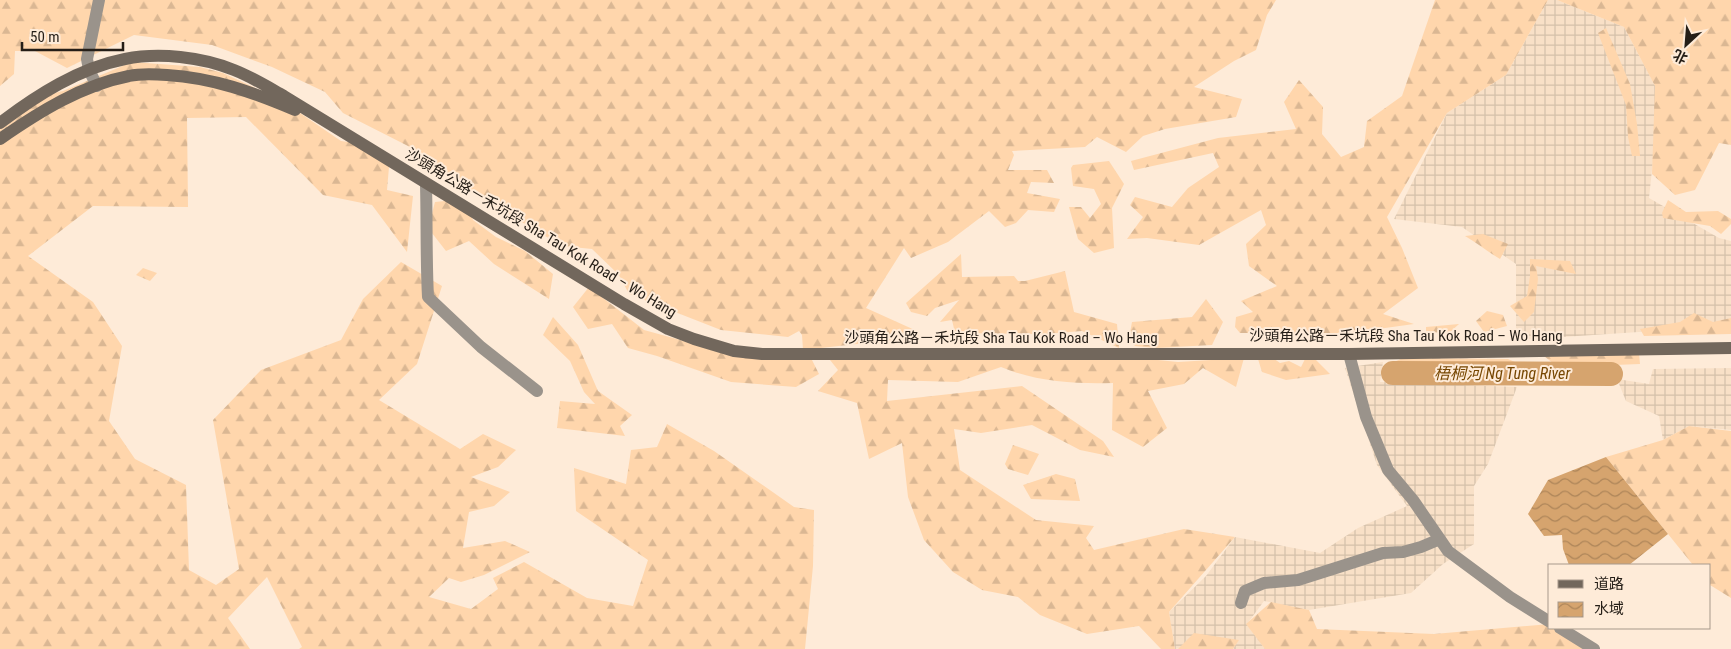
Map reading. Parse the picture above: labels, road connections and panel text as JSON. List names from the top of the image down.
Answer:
{
  "streets": {
    "main road": ["沙頭角公路－禾坑段 Sha Tau Kok Road – Wo Hang"]
  },
  "water": ["梧桐河 Ng Tung River"],
  "legend": ["道路", "水域"],
  "scale_bar": "50 m",
  "north": "bottom left"
}
